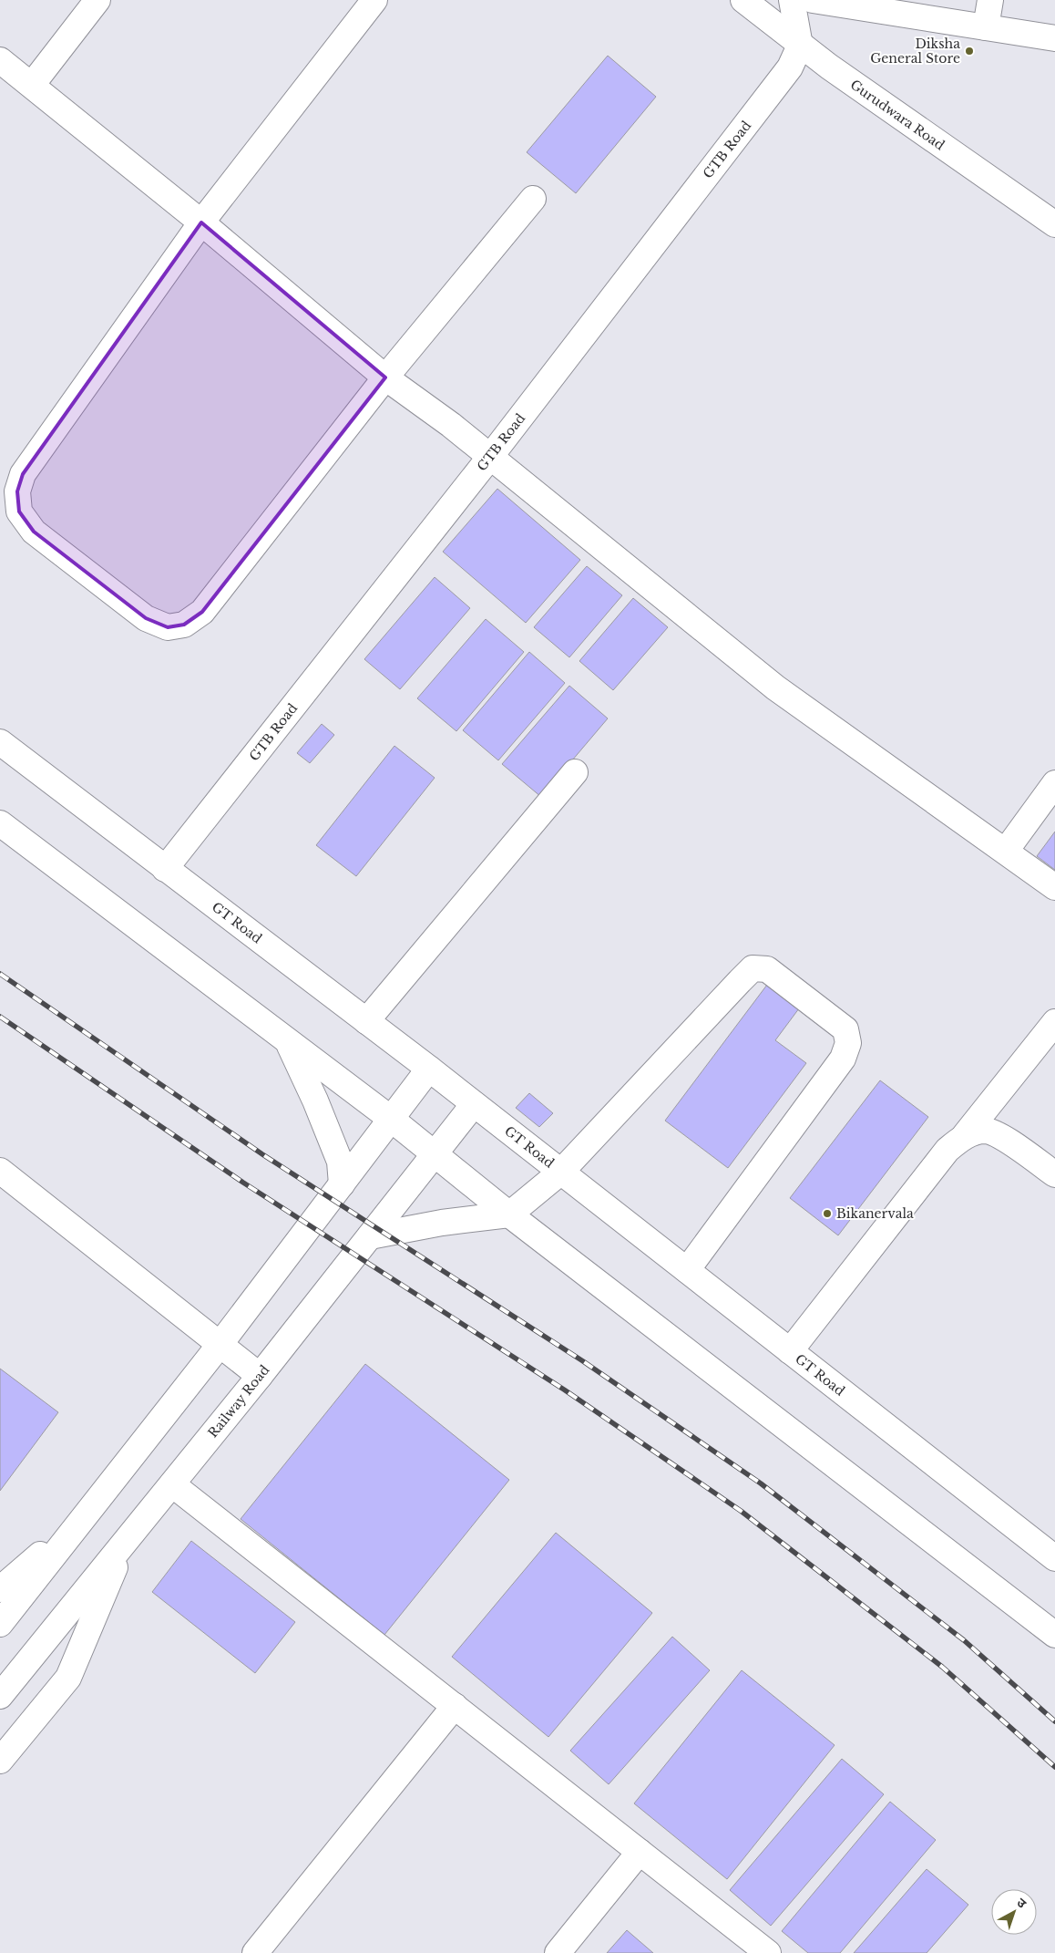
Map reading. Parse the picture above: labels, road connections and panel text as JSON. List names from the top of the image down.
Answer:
{
  "streets": {
    "main road": [
      "Gurudwara Road",
      "GTB Road",
      "GT Road",
      "Railway Road"
    ]
  },
  "crossings": [
    ["Gurudwara Road", "GTB Road"],
    ["GTB Road", "GT Road"],
    ["GT Road", "Railway Road"]
  ],
  "places": ["Diksha General Store", "Bikanervala"],
  "north": "top right"
}
